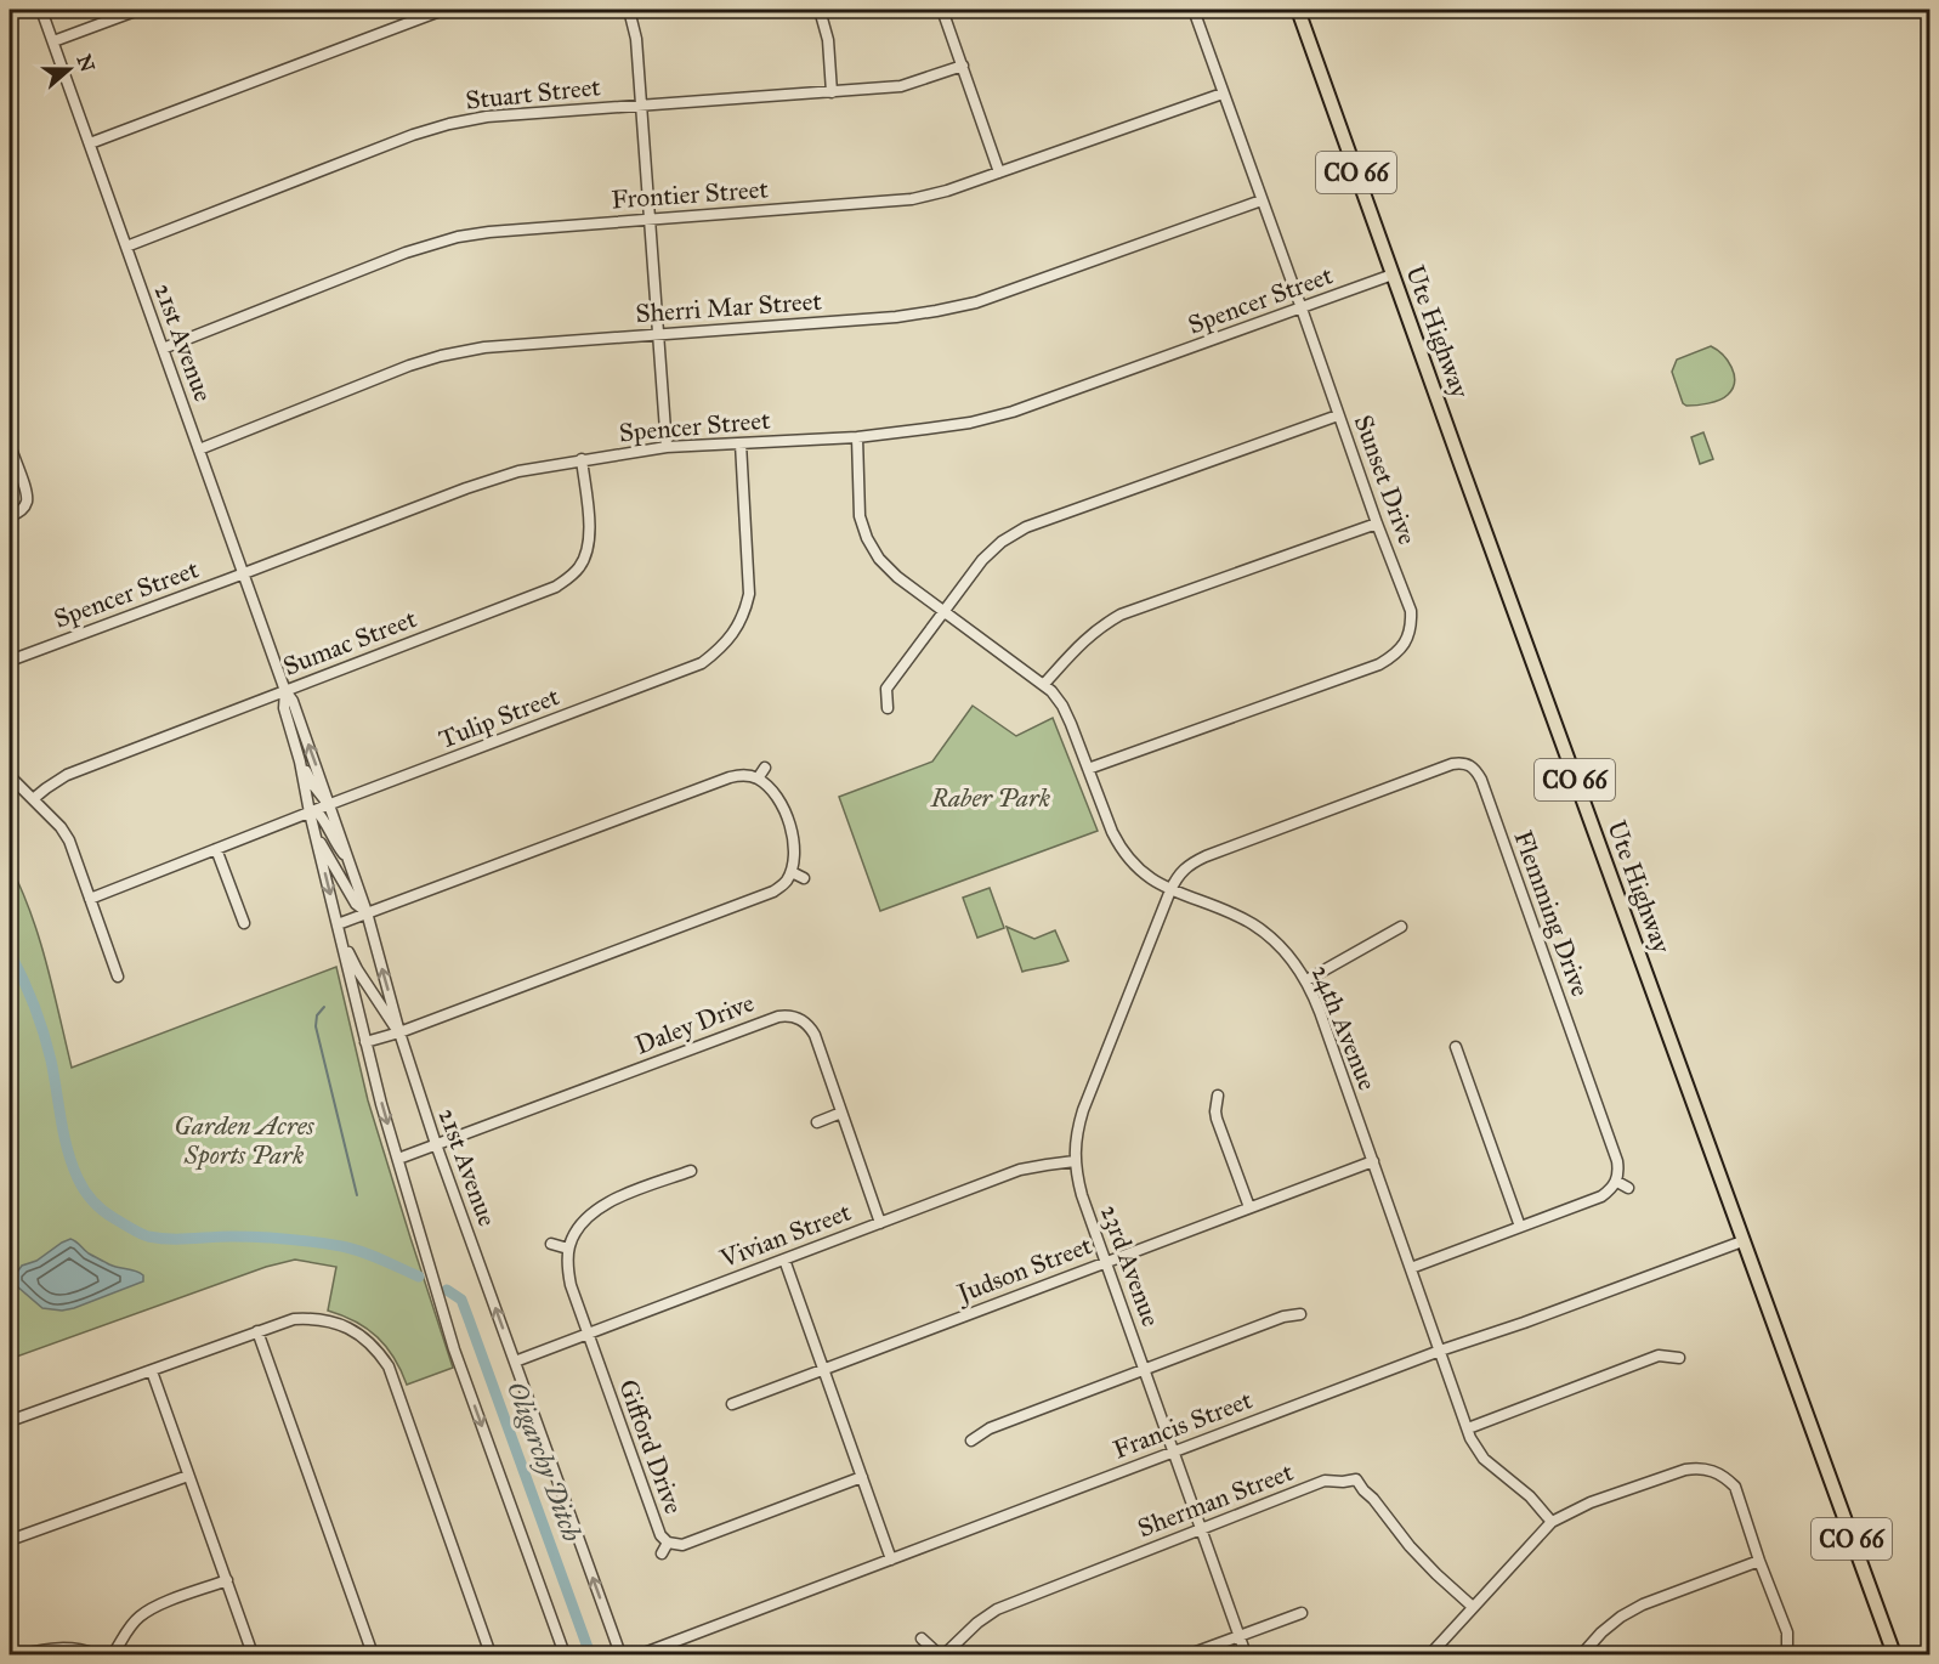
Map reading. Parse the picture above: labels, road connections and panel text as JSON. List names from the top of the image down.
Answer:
{
  "streets": {
    "main road": ["CO 66", "Ute Highway"],
    "street": [
      "Stuart Street",
      "Frontier Street",
      "Spencer Street",
      "Sherri Mar Street",
      "21st Avenue",
      "Sunset Drive",
      "Sumac Street",
      "Tulip Street",
      "Flemming Drive",
      "Daley Drive",
      "24th Avenue",
      "Vivian Street",
      "23rd Avenue",
      "Judson Street",
      "Francis Street",
      "Gifford Drive",
      "Sherman Street"
    ]
  },
  "crossings": [
    ["Stuart Street", "21st Avenue"],
    ["Frontier Street", "21st Avenue"],
    ["Frontier Street", "Sunset Drive"],
    ["Spencer Street", "Ute Highway"],
    ["Spencer Street", "21st Avenue"],
    ["Spencer Street", "Sunset Drive"],
    ["Spencer Street", "Sumac Street"],
    ["Spencer Street", "Tulip Street"],
    ["Spencer Street", "24th Avenue"],
    ["Sherri Mar Street", "21st Avenue"],
    ["Sherri Mar Street", "Sunset Drive"],
    ["Ute Highway", "Francis Street"],
    ["21st Avenue", "Sumac Street"],
    ["21st Avenue", "Tulip Street"],
    ["21st Avenue", "Daley Drive"],
    ["21st Avenue", "Vivian Street"],
    ["Sunset Drive", "24th Avenue"],
    ["Flemming Drive", "24th Avenue"],
    ["Flemming Drive", "23rd Avenue"],
    ["Daley Drive", "Vivian Street"],
    ["24th Avenue", "23rd Avenue"],
    ["24th Avenue", "Judson Street"],
    ["24th Avenue", "Francis Street"],
    ["Vivian Street", "23rd Avenue"],
    ["Vivian Street", "Gifford Drive"],
    ["23rd Avenue", "Judson Street"],
    ["23rd Avenue", "Francis Street"],
    ["23rd Avenue", "Sherman Street"]
  ],
  "water": ["Oligarchy Ditch"],
  "parks": ["Raber Park", "Garden Acres Sports Park"],
  "north": "right"
}
